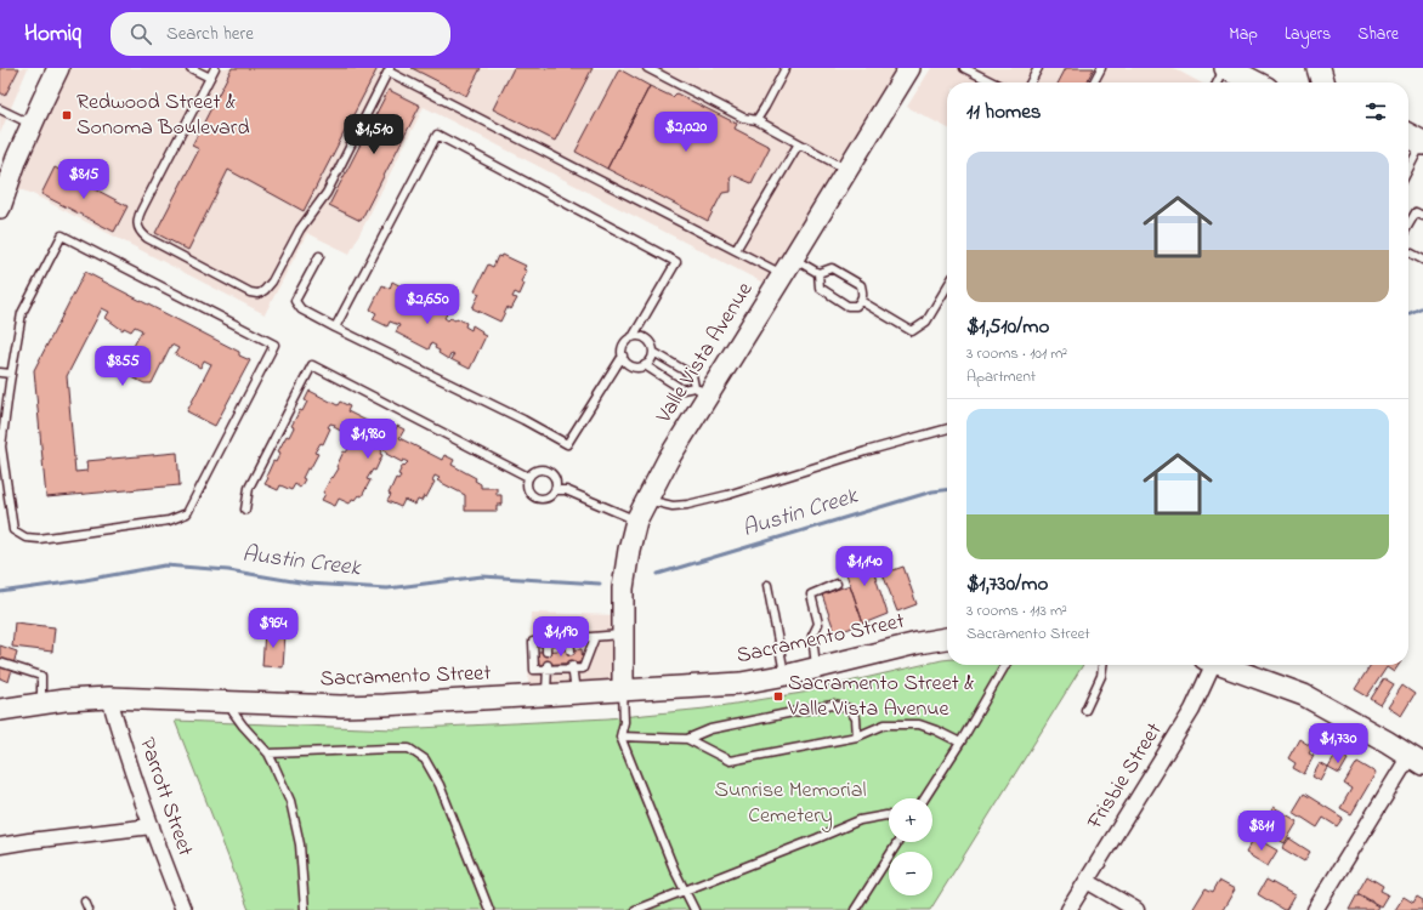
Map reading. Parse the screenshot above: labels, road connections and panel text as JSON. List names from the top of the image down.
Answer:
{
  "streets": {
    "main road": ["Valle Vista Avenue", "Sacramento Street"],
    "street": ["Frisbie Street", "Parrott Street"]
  },
  "crossings": [
    ["Valle Vista Avenue", "Sacramento Street"],
    ["Sacramento Street", "Parrott Street"]
  ],
  "water": ["Austin Creek"],
  "parks": ["Sunrise Memorial Cemetery"],
  "places": {
    "transit": ["Redwood Street & Sonoma Boulevard", "Sacramento Street & Valle Vista Avenue"]
  },
  "page": {
    "header": "Homiq",
    "search": "Search here",
    "nav": ["Map", "Layers", "Share"],
    "heading": "11 homes",
    "price": [
      "$2,020",
      "$1,510",
      "$815",
      "$2,650",
      "$855",
      "$1,980",
      "$1,140",
      "$964",
      "$1,190",
      "$1,730",
      "$811"
    ],
    "list": [
      {
        "name": "$1,510/mo",
        "note": "3 rooms · 101 m² · Apartment"
      },
      {
        "name": "$1,730/mo",
        "note": "3 rooms · 113 m² · Sacramento Street"
      }
    ],
    "map_buttons": ["+", "−"]
  }
}
